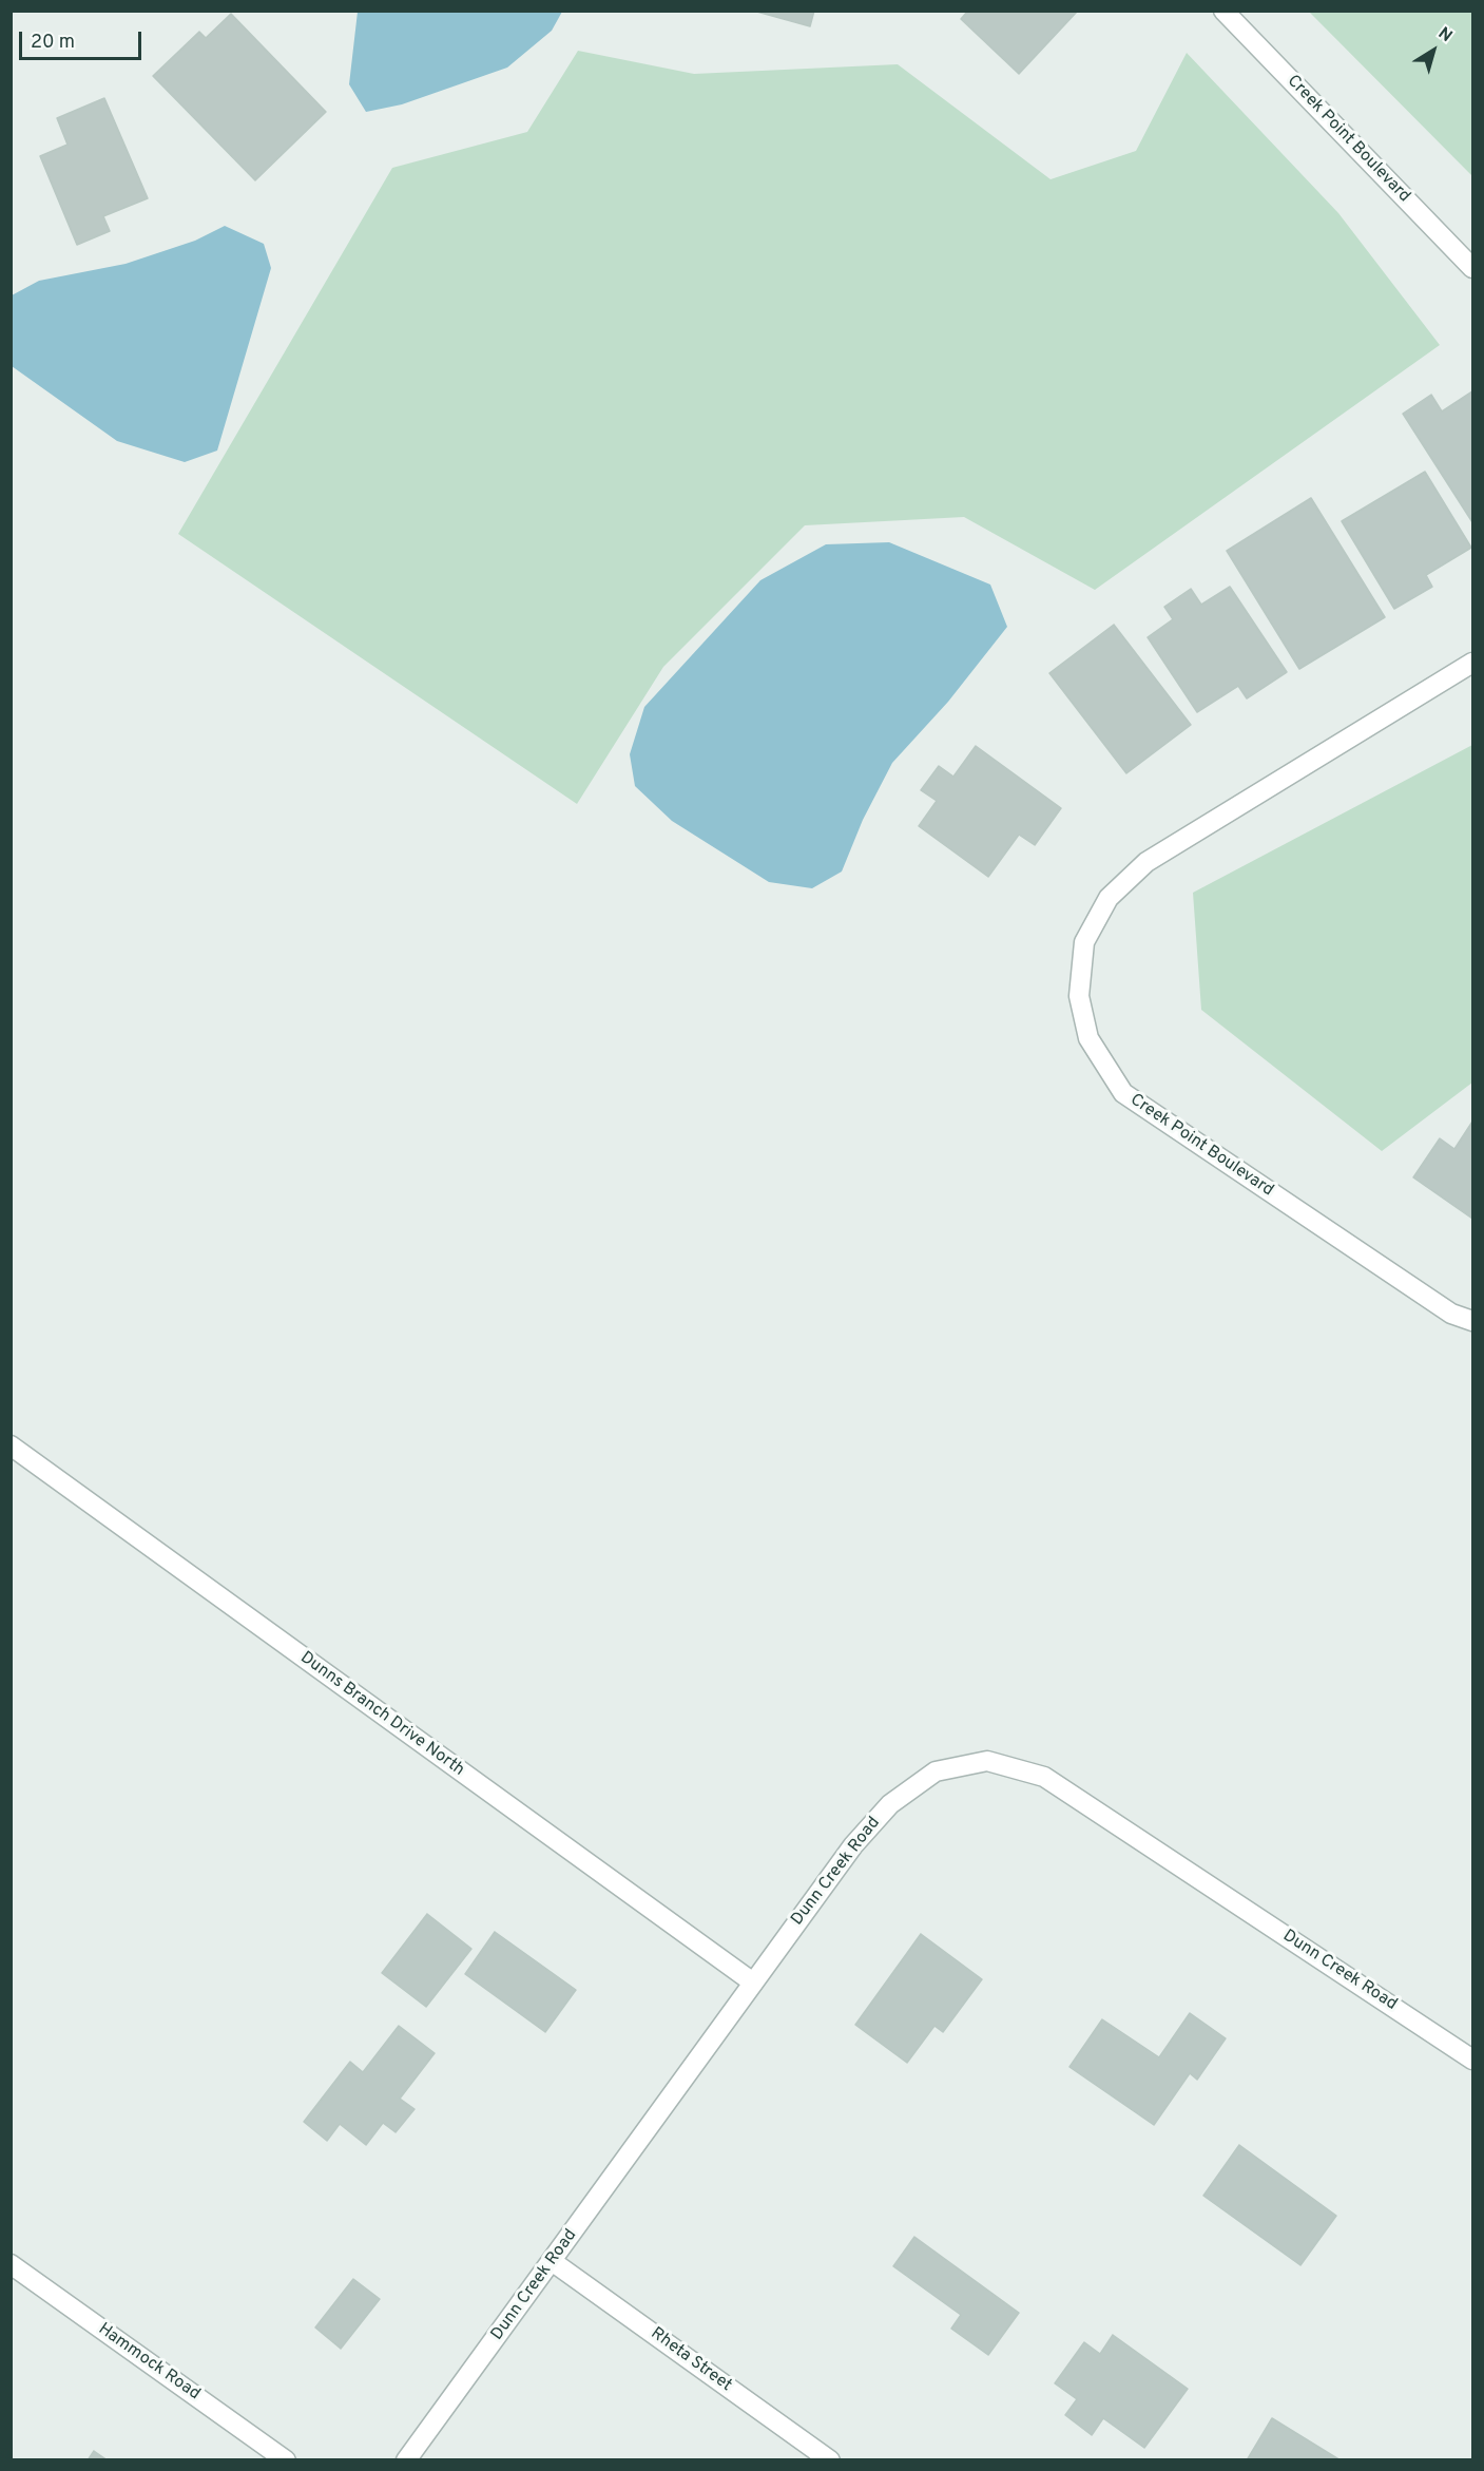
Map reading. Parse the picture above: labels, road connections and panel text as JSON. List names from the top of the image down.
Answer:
{
  "streets": {
    "street": [
      "Creek Point Boulevard",
      "Dunns Branch Drive North",
      "Dunn Creek Road",
      "Rheta Street",
      "Hammock Road"
    ]
  },
  "crossings": [
    ["Dunns Branch Drive North", "Dunn Creek Road"],
    ["Dunn Creek Road", "Rheta Street"]
  ],
  "scale_bar": "20 m",
  "north": "top right"
}
